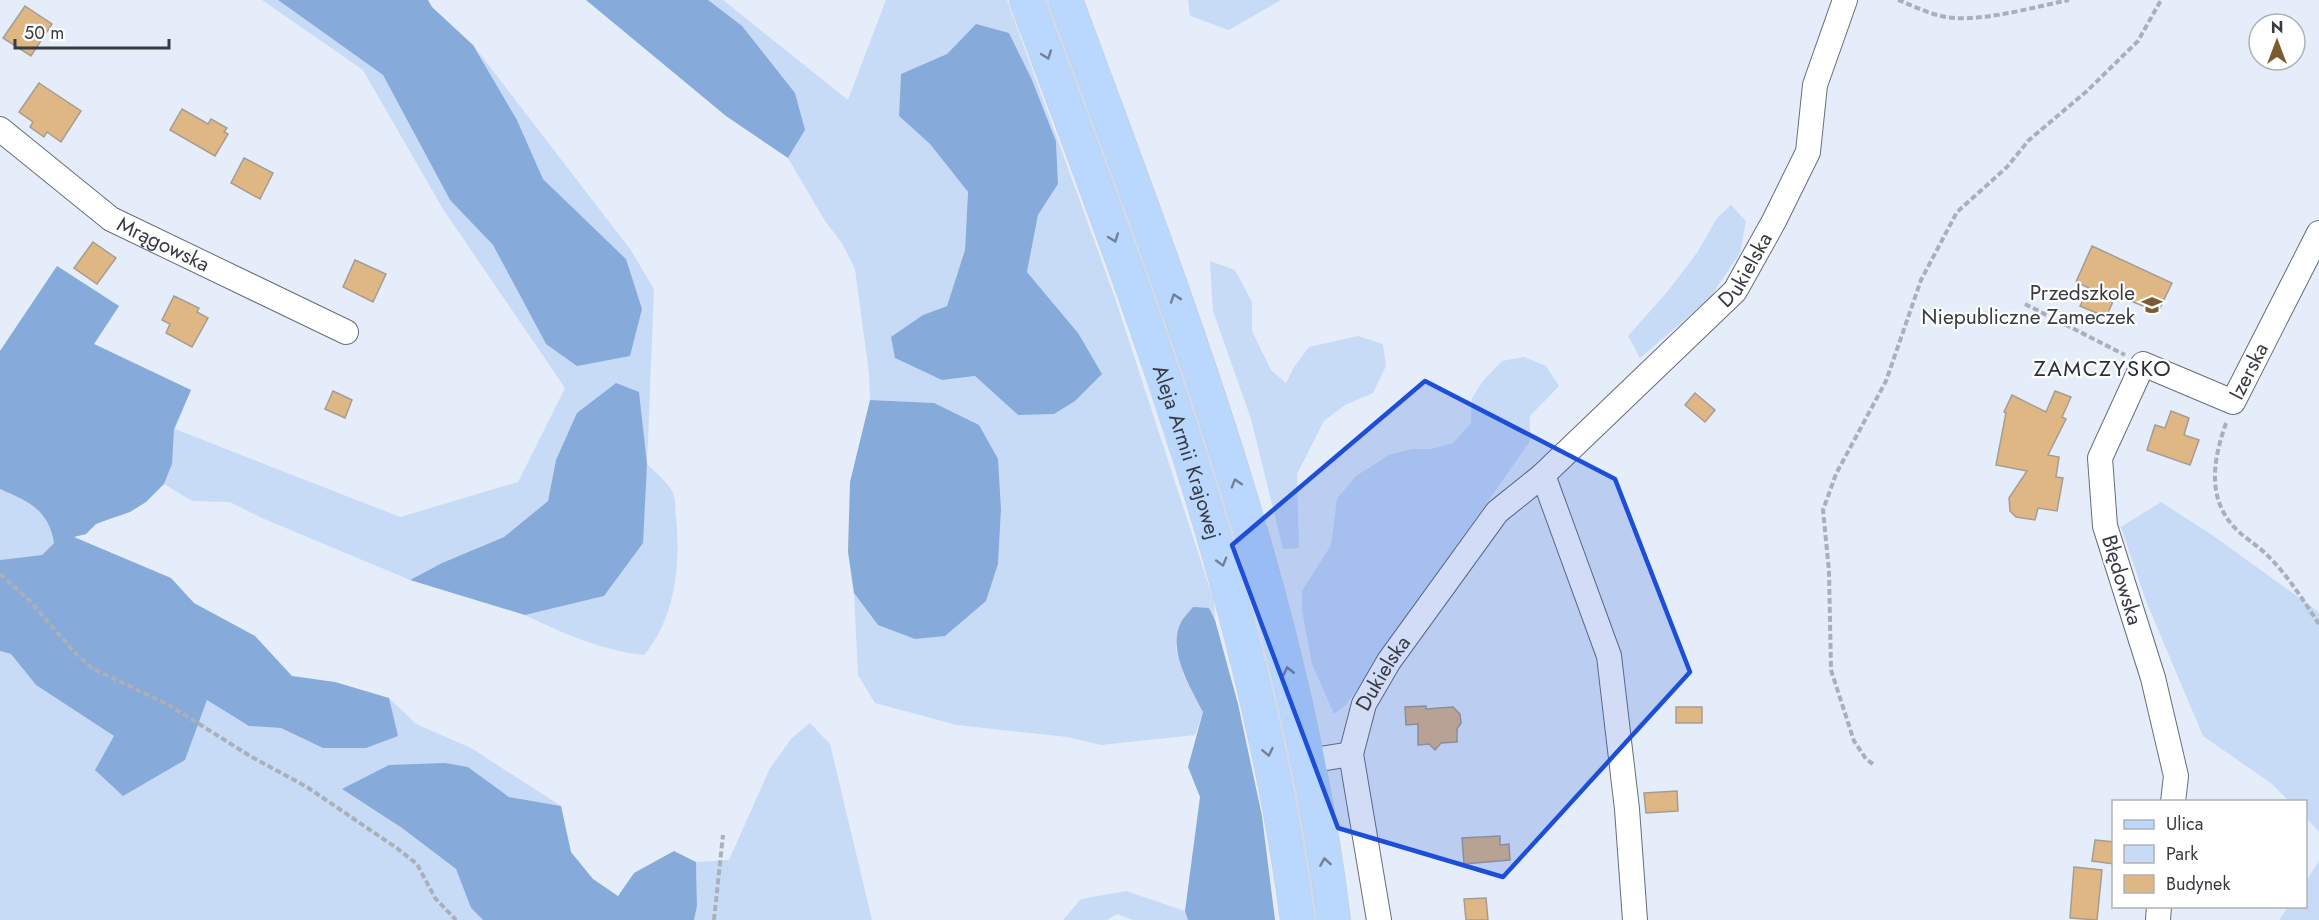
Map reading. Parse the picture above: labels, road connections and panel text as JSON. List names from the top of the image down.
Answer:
{
  "streets": {
    "main road": ["Aleja Armii Krajowej"],
    "street": [
      "Mrągowska",
      "Dukielska",
      "Izerska",
      "Błędowska"
    ]
  },
  "crossings": [
    ["Izerska", "Błędowska"]
  ],
  "districts": ["ZAMCZYSKO"],
  "places": {
    "school or university": ["Przedszkole Niepubliczne Zameczek"]
  },
  "legend": ["Ulica", "Park", "Budynek"],
  "scale_bar": "50 m",
  "north": "top"
}
